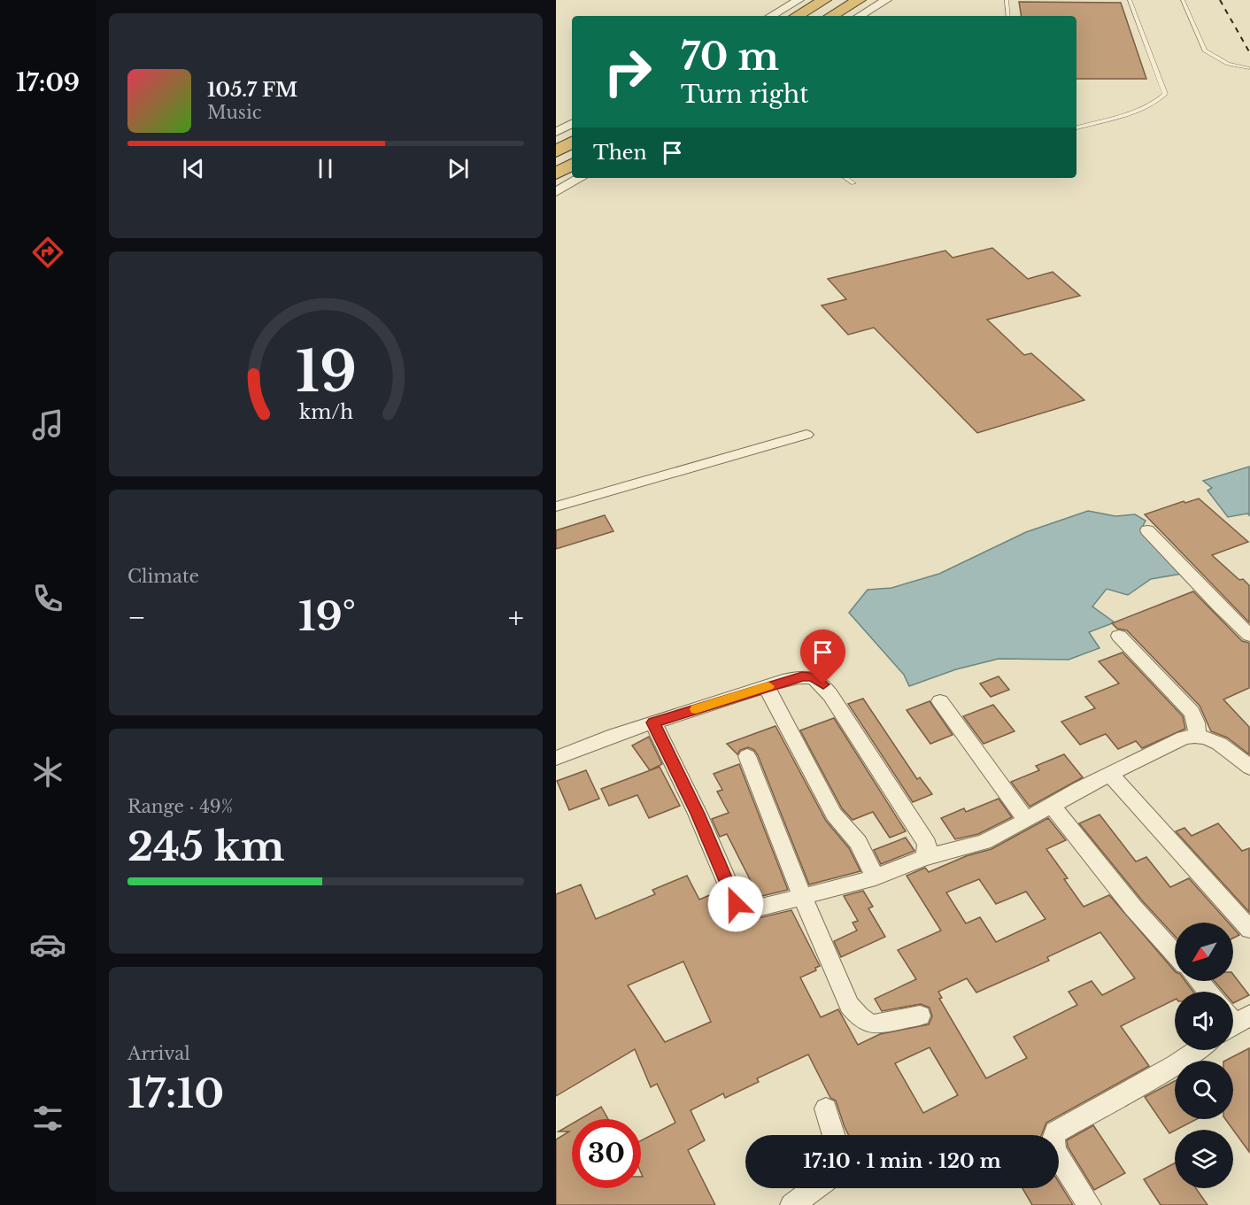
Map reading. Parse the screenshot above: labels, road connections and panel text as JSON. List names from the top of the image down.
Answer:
{
  "north": "bottom left",
  "page": {
    "tabs": "17:09",
    "turn": ["70 m", "Turn right"],
    "song": ["105.7 FM", "Music"],
    "then": "Then",
    "tile": [
      "Climate",
      ["Range · 49%", "245 km"],
      ["Arrival", "17:10"]
    ],
    "heat": ["−", "19°", "+"],
    "limit": "30",
    "trip": "17:10 · 1 min · 120 m",
    "gauge": ["19", "km/h"]
  }
}
